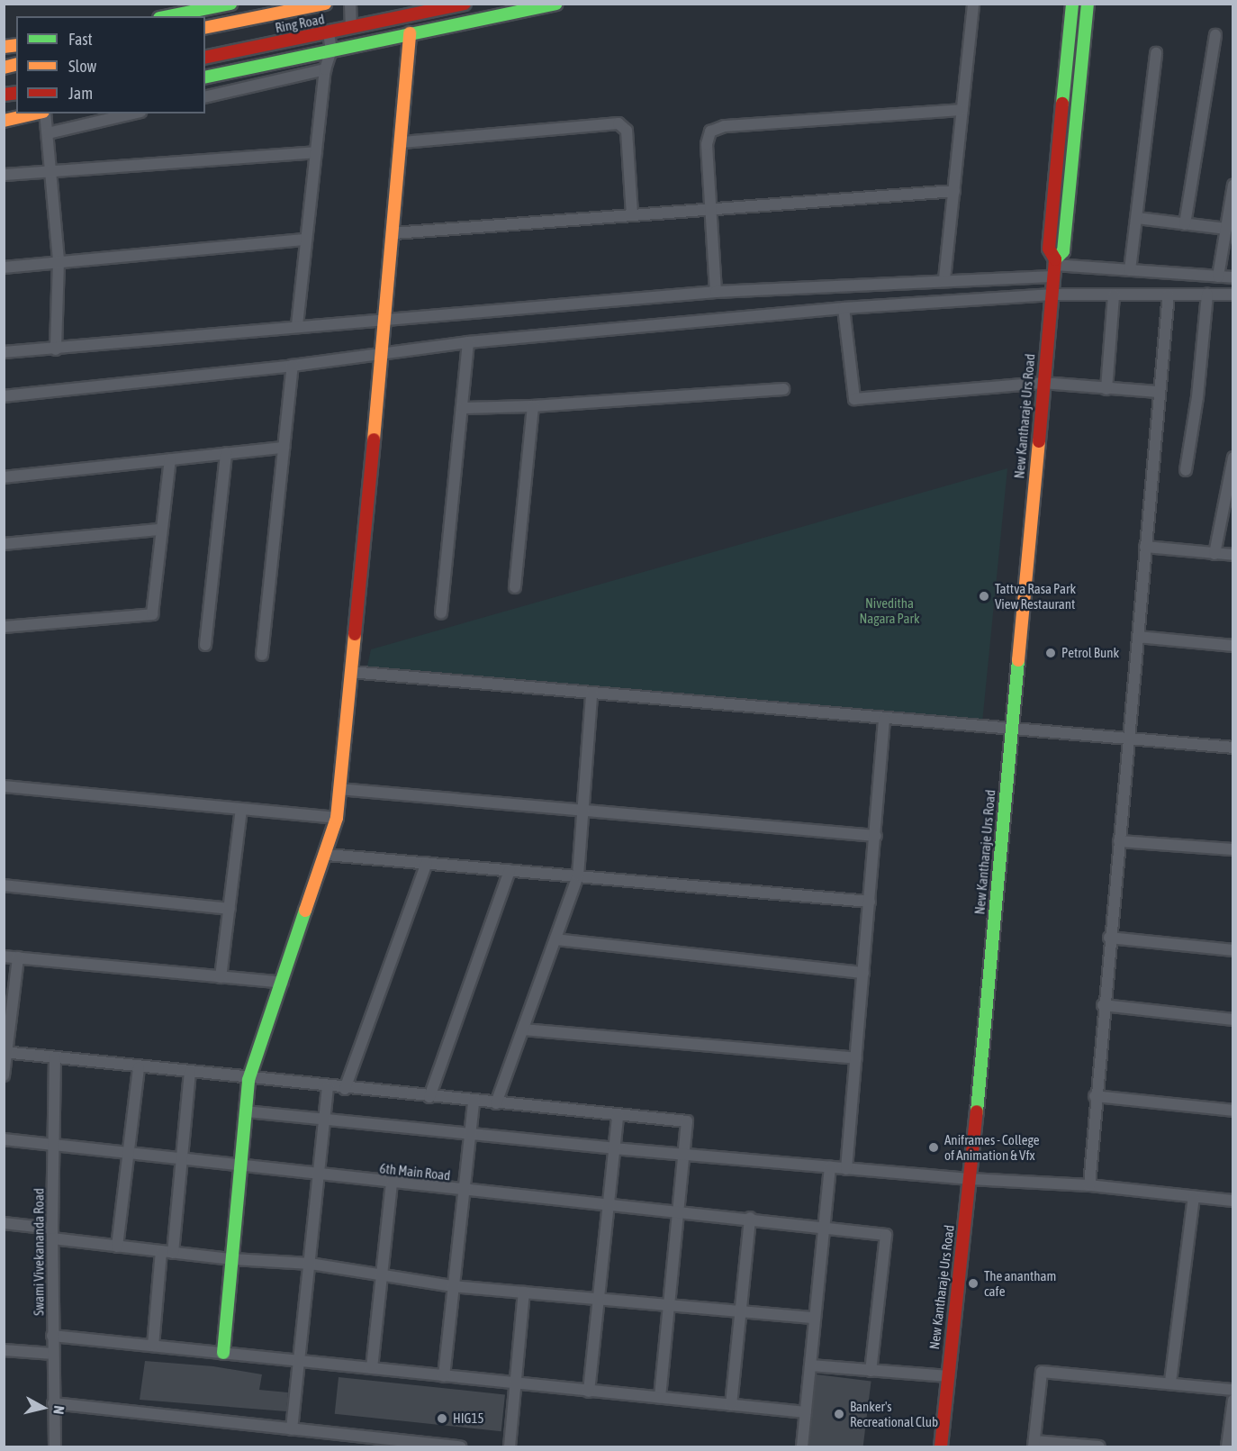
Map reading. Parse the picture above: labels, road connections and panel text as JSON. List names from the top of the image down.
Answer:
{
  "streets": {
    "main road": ["Ring Road", "New Kantharaje Urs Road"],
    "street": ["6th Main Road", "Swami Vivekananda Road"]
  },
  "crossings": [
    ["6th Main Road", "Swami Vivekananda Road"]
  ],
  "parks": ["Niveditha Nagara Park"],
  "places": [
    "Tattva Rasa Park View Restaurant",
    "Petrol Bunk",
    "Aniframes - College of Animation & Vfx",
    "The anantham cafe",
    "Banker's Recreational Club",
    "HIG15"
  ],
  "legend": ["Fast", "Slow", "Jam"],
  "north": "right"
}
